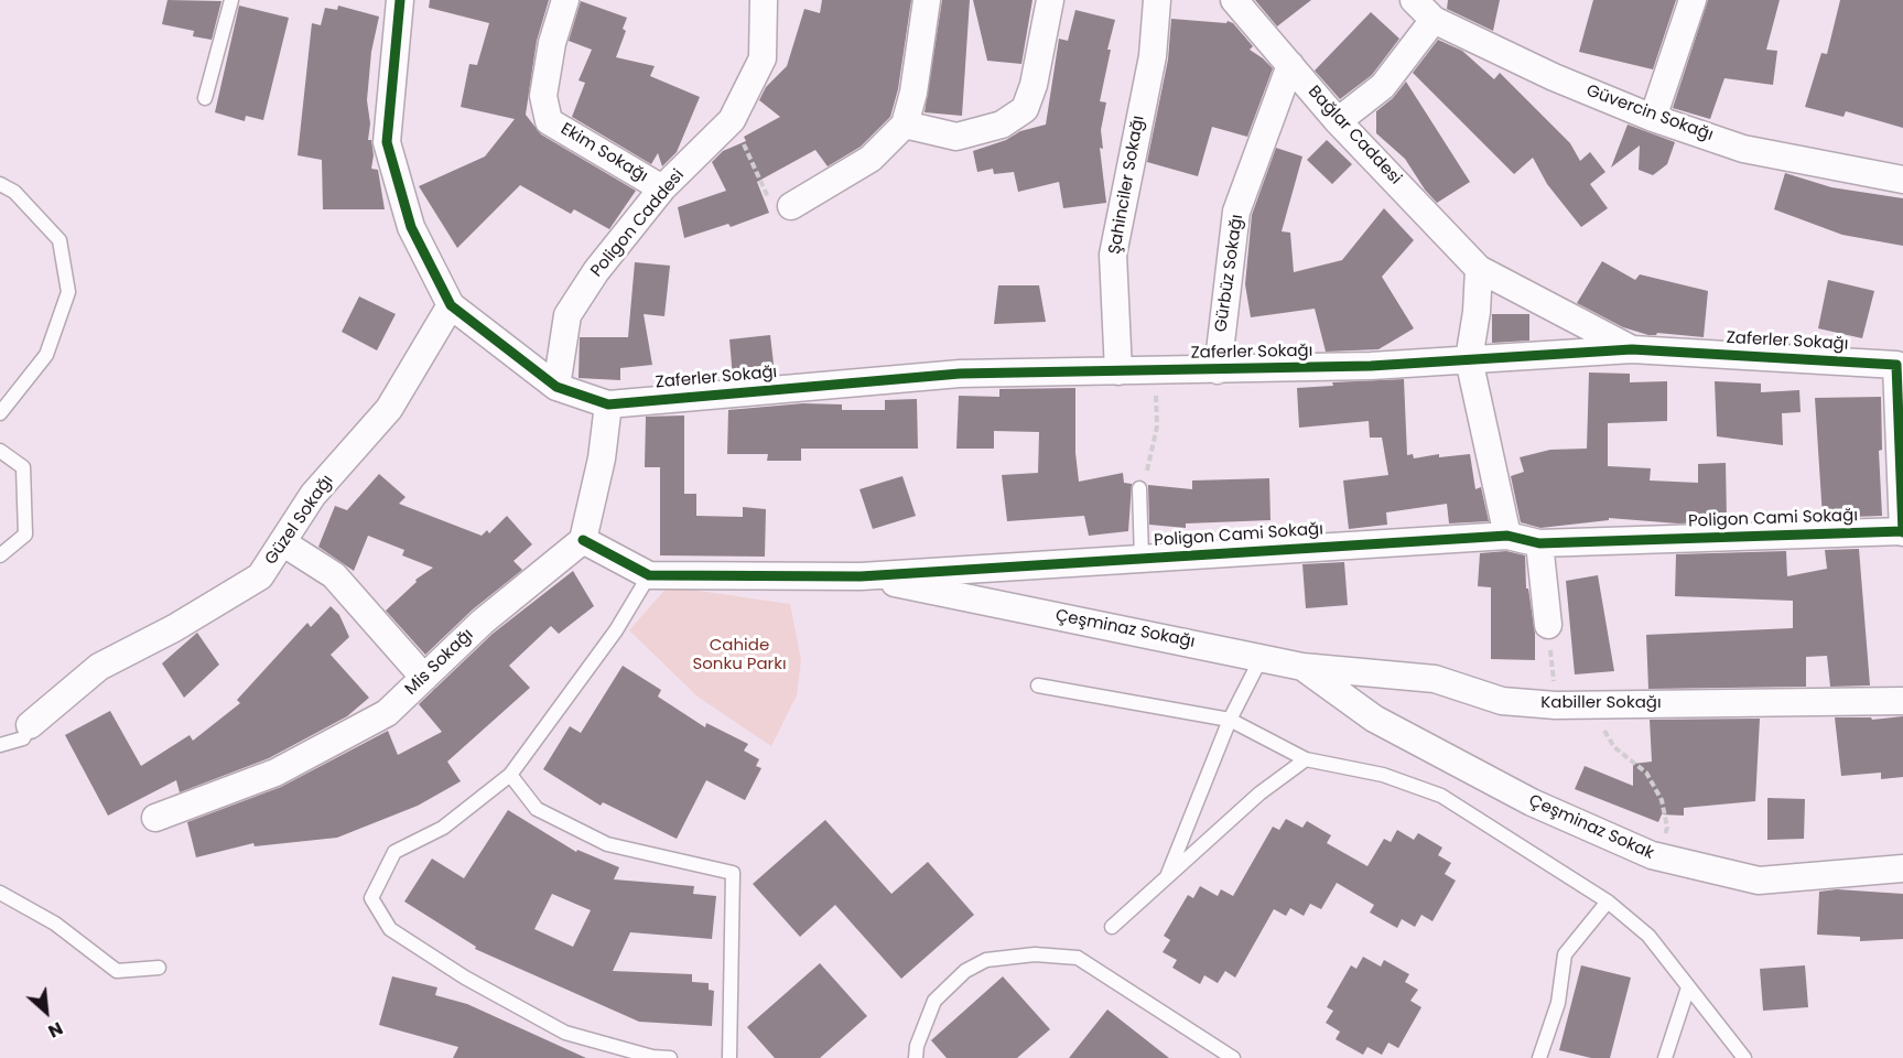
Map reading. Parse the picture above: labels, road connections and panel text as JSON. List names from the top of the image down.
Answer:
{
  "streets": {
    "street": [
      "Güvercin Sokağı",
      "Bağlar Caddesi",
      "Ekim Sokağı",
      "Şahinciler Sokağı",
      "Poligon Caddesi",
      "Gürbüz Sokağı",
      "Zaferler Sokağı",
      "Poligon Cami Sokağı",
      "Güzel Sokağı",
      "Çeşminaz Sokağı",
      "Mis Sokağı",
      "Kabiller Sokağı",
      "Çeşminaz Sokak"
    ]
  },
  "crossings": [
    ["Bağlar Caddesi", "Gürbüz Sokağı"],
    ["Bağlar Caddesi", "Zaferler Sokağı"],
    ["Ekim Sokağı", "Poligon Caddesi"],
    ["Şahinciler Sokağı", "Zaferler Sokağı"],
    ["Gürbüz Sokağı", "Zaferler Sokağı"],
    ["Zaferler Sokağı", "Poligon Cami Sokağı"],
    ["Poligon Cami Sokağı", "Çeşminaz Sokağı"],
    ["Poligon Cami Sokağı", "Mis Sokağı"],
    ["Çeşminaz Sokağı", "Kabiller Sokağı"],
    ["Çeşminaz Sokağı", "Çeşminaz Sokak"]
  ],
  "parks": ["Cahide Sonku Parkı"],
  "north": "bottom right"
}
